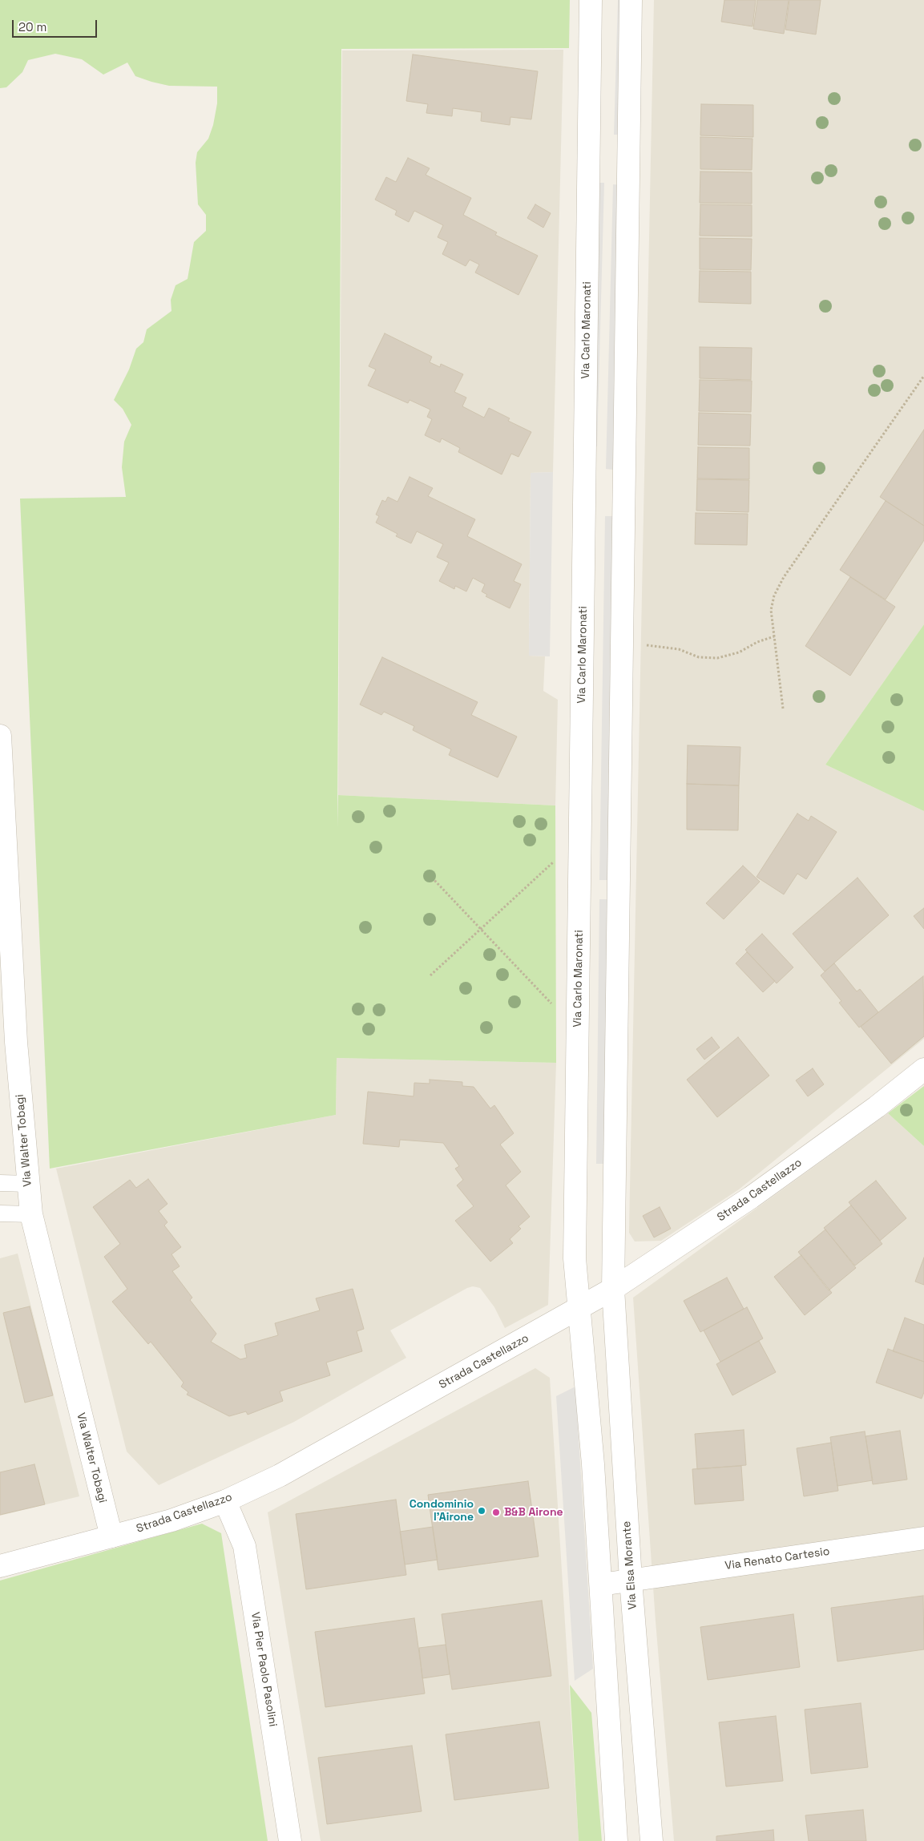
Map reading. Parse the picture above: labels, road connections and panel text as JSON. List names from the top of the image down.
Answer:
{
  "streets": {
    "street": [
      "Via Carlo Maronati",
      "Via Walter Tobagi",
      "Strada Castellazzo",
      "Via Renato Cartesio",
      "Via Elsa Morante",
      "Via Pier Paolo Pasolini"
    ]
  },
  "crossings": [
    ["Via Carlo Maronati", "Strada Castellazzo"],
    ["Via Walter Tobagi", "Strada Castellazzo"],
    ["Strada Castellazzo", "Via Elsa Morante"],
    ["Strada Castellazzo", "Via Pier Paolo Pasolini"],
    ["Via Renato Cartesio", "Via Elsa Morante"]
  ],
  "places": ["Condominio l'Airone", "B&B Airone"],
  "scale_bar": "20 m"
}
